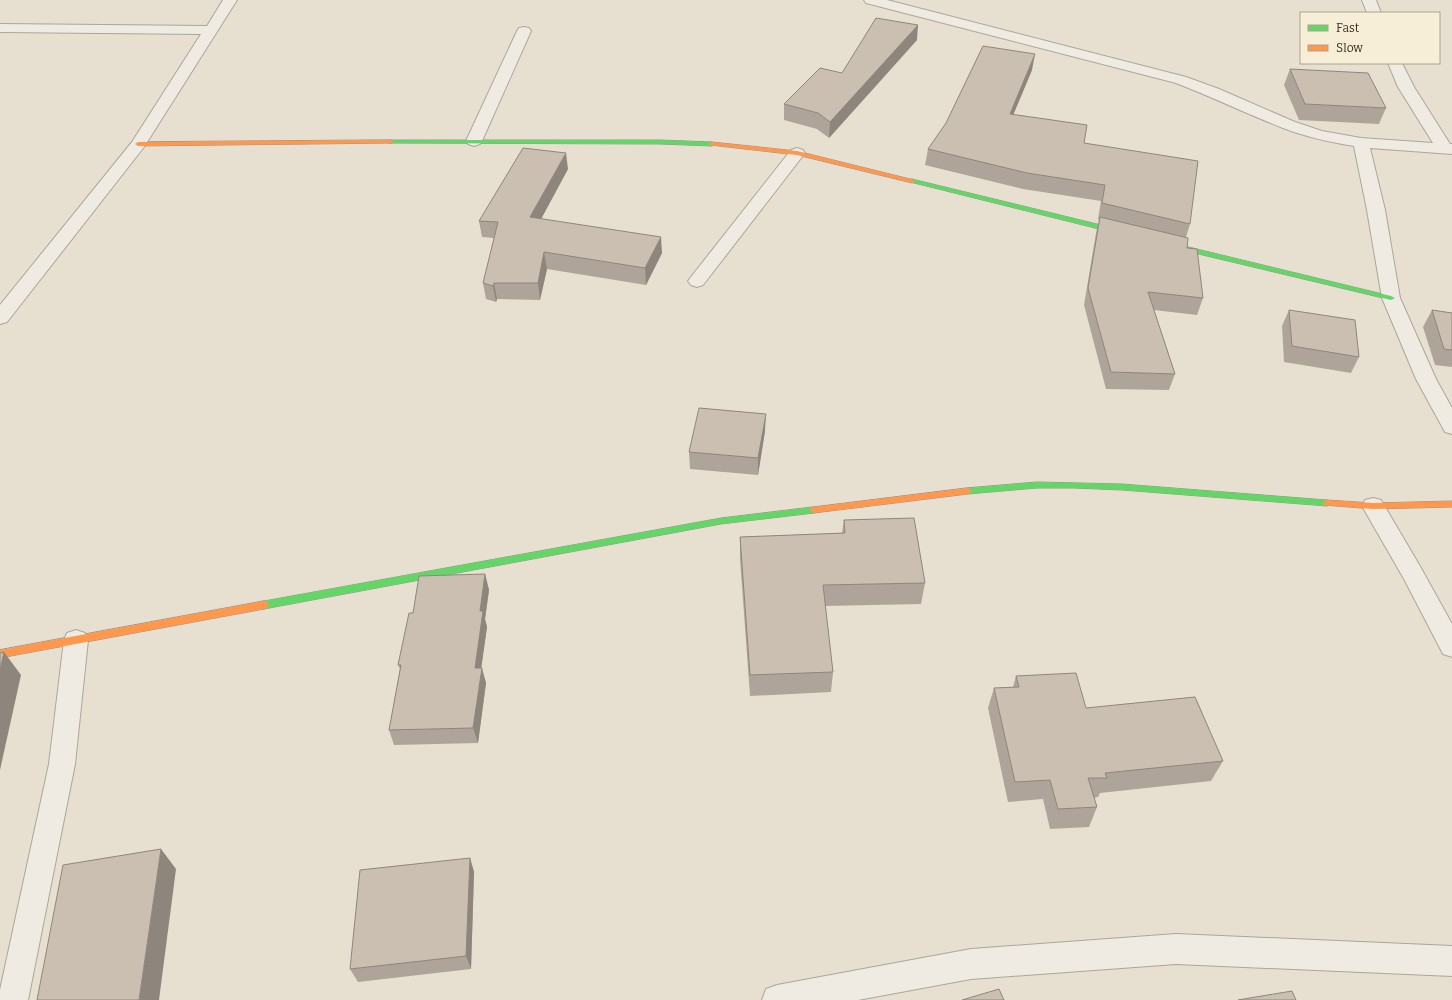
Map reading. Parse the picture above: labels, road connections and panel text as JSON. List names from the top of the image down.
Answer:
{
  "legend": ["Fast", "Slow"]
}
